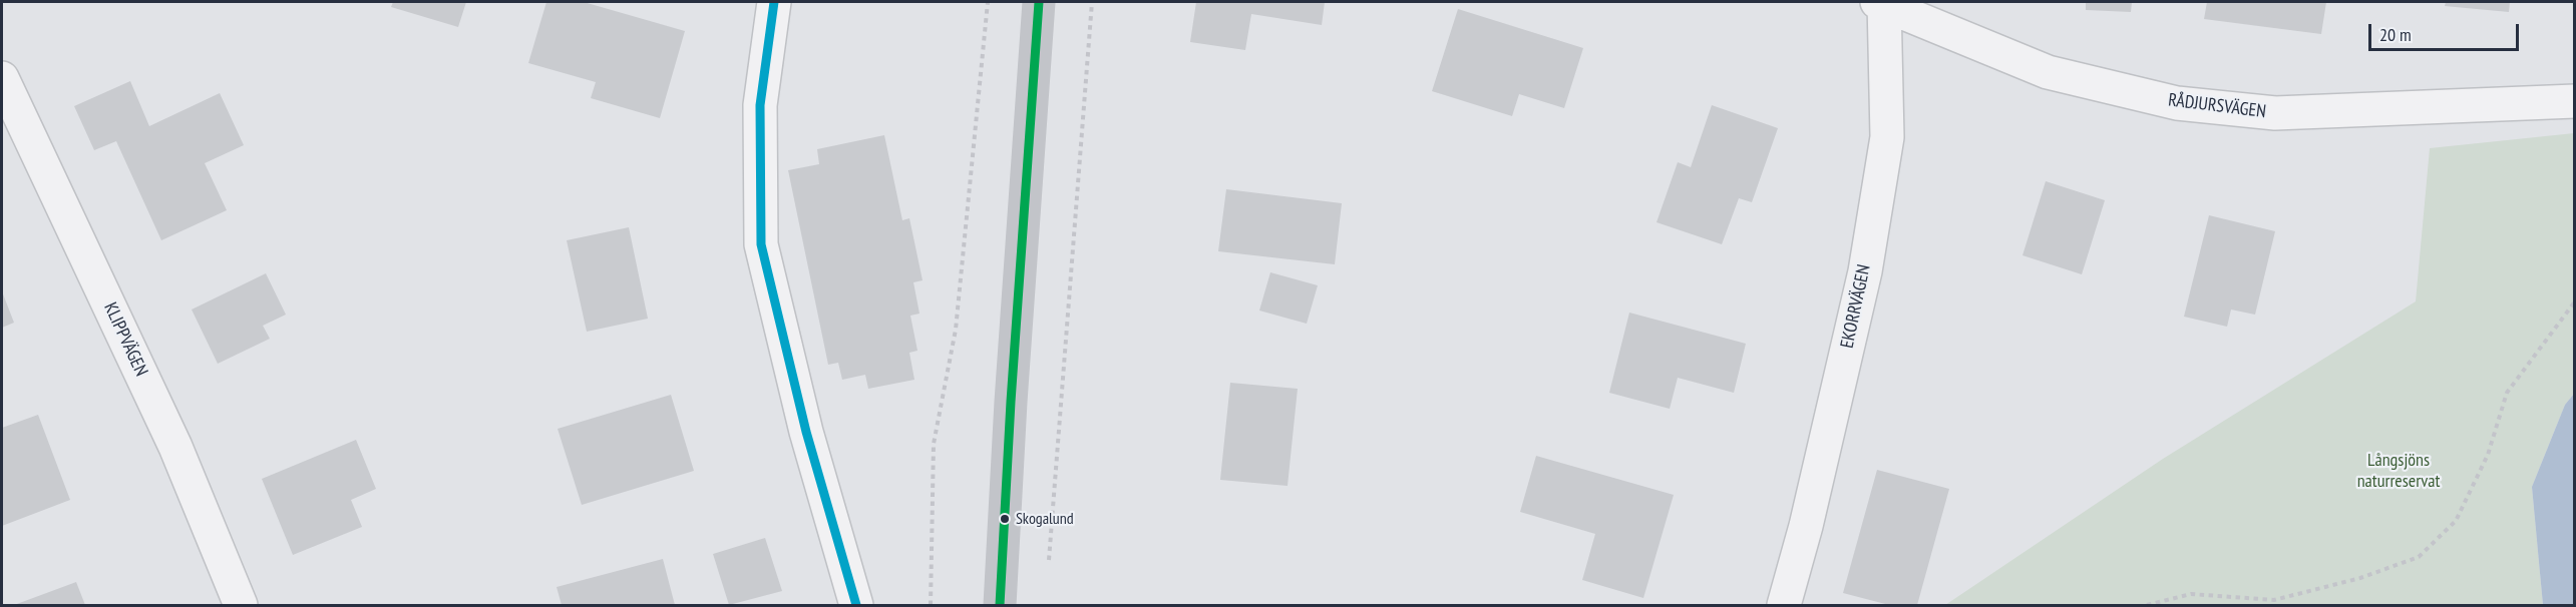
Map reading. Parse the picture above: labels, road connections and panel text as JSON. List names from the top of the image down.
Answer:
{
  "streets": {
    "street": ["RÅDJURSVÄGEN", "EKORRVÄGEN", "KLIPPVÄGEN"]
  },
  "crossings": [
    ["RÅDJURSVÄGEN", "EKORRVÄGEN"]
  ],
  "parks": ["Långsjöns naturreservat"],
  "places": ["Skogalund"],
  "scale_bar": "20 m"
}
